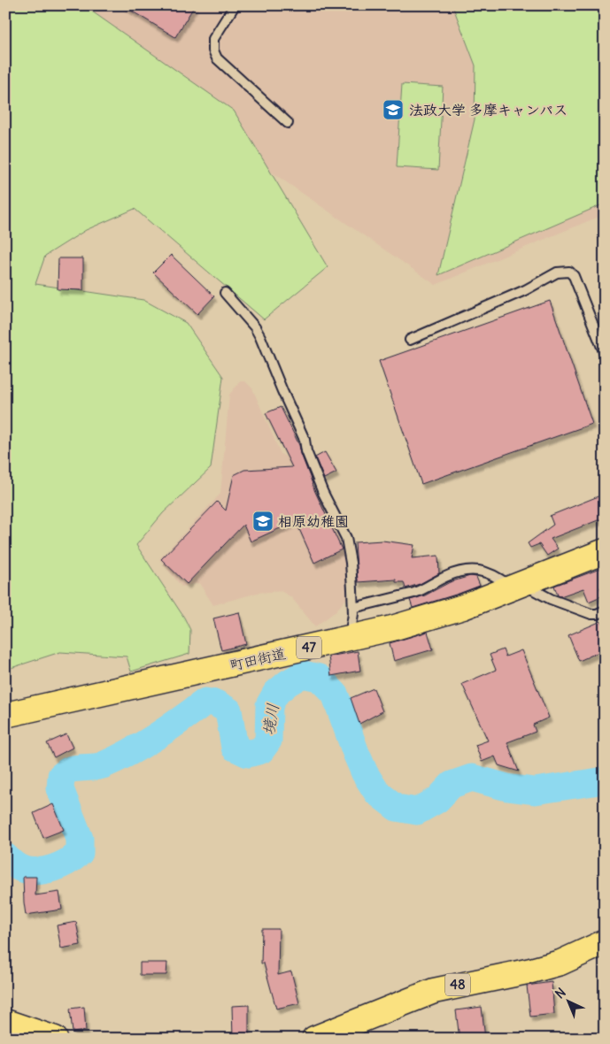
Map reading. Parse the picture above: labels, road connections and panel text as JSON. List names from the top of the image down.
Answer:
{
  "streets": {
    "main road": ["47", "町田街道", "48"]
  },
  "water": ["境川"],
  "places": {
    "school or university": ["法政大学 多摩キャンパス", "相原幼稚園"]
  },
  "north": "top left"
}
